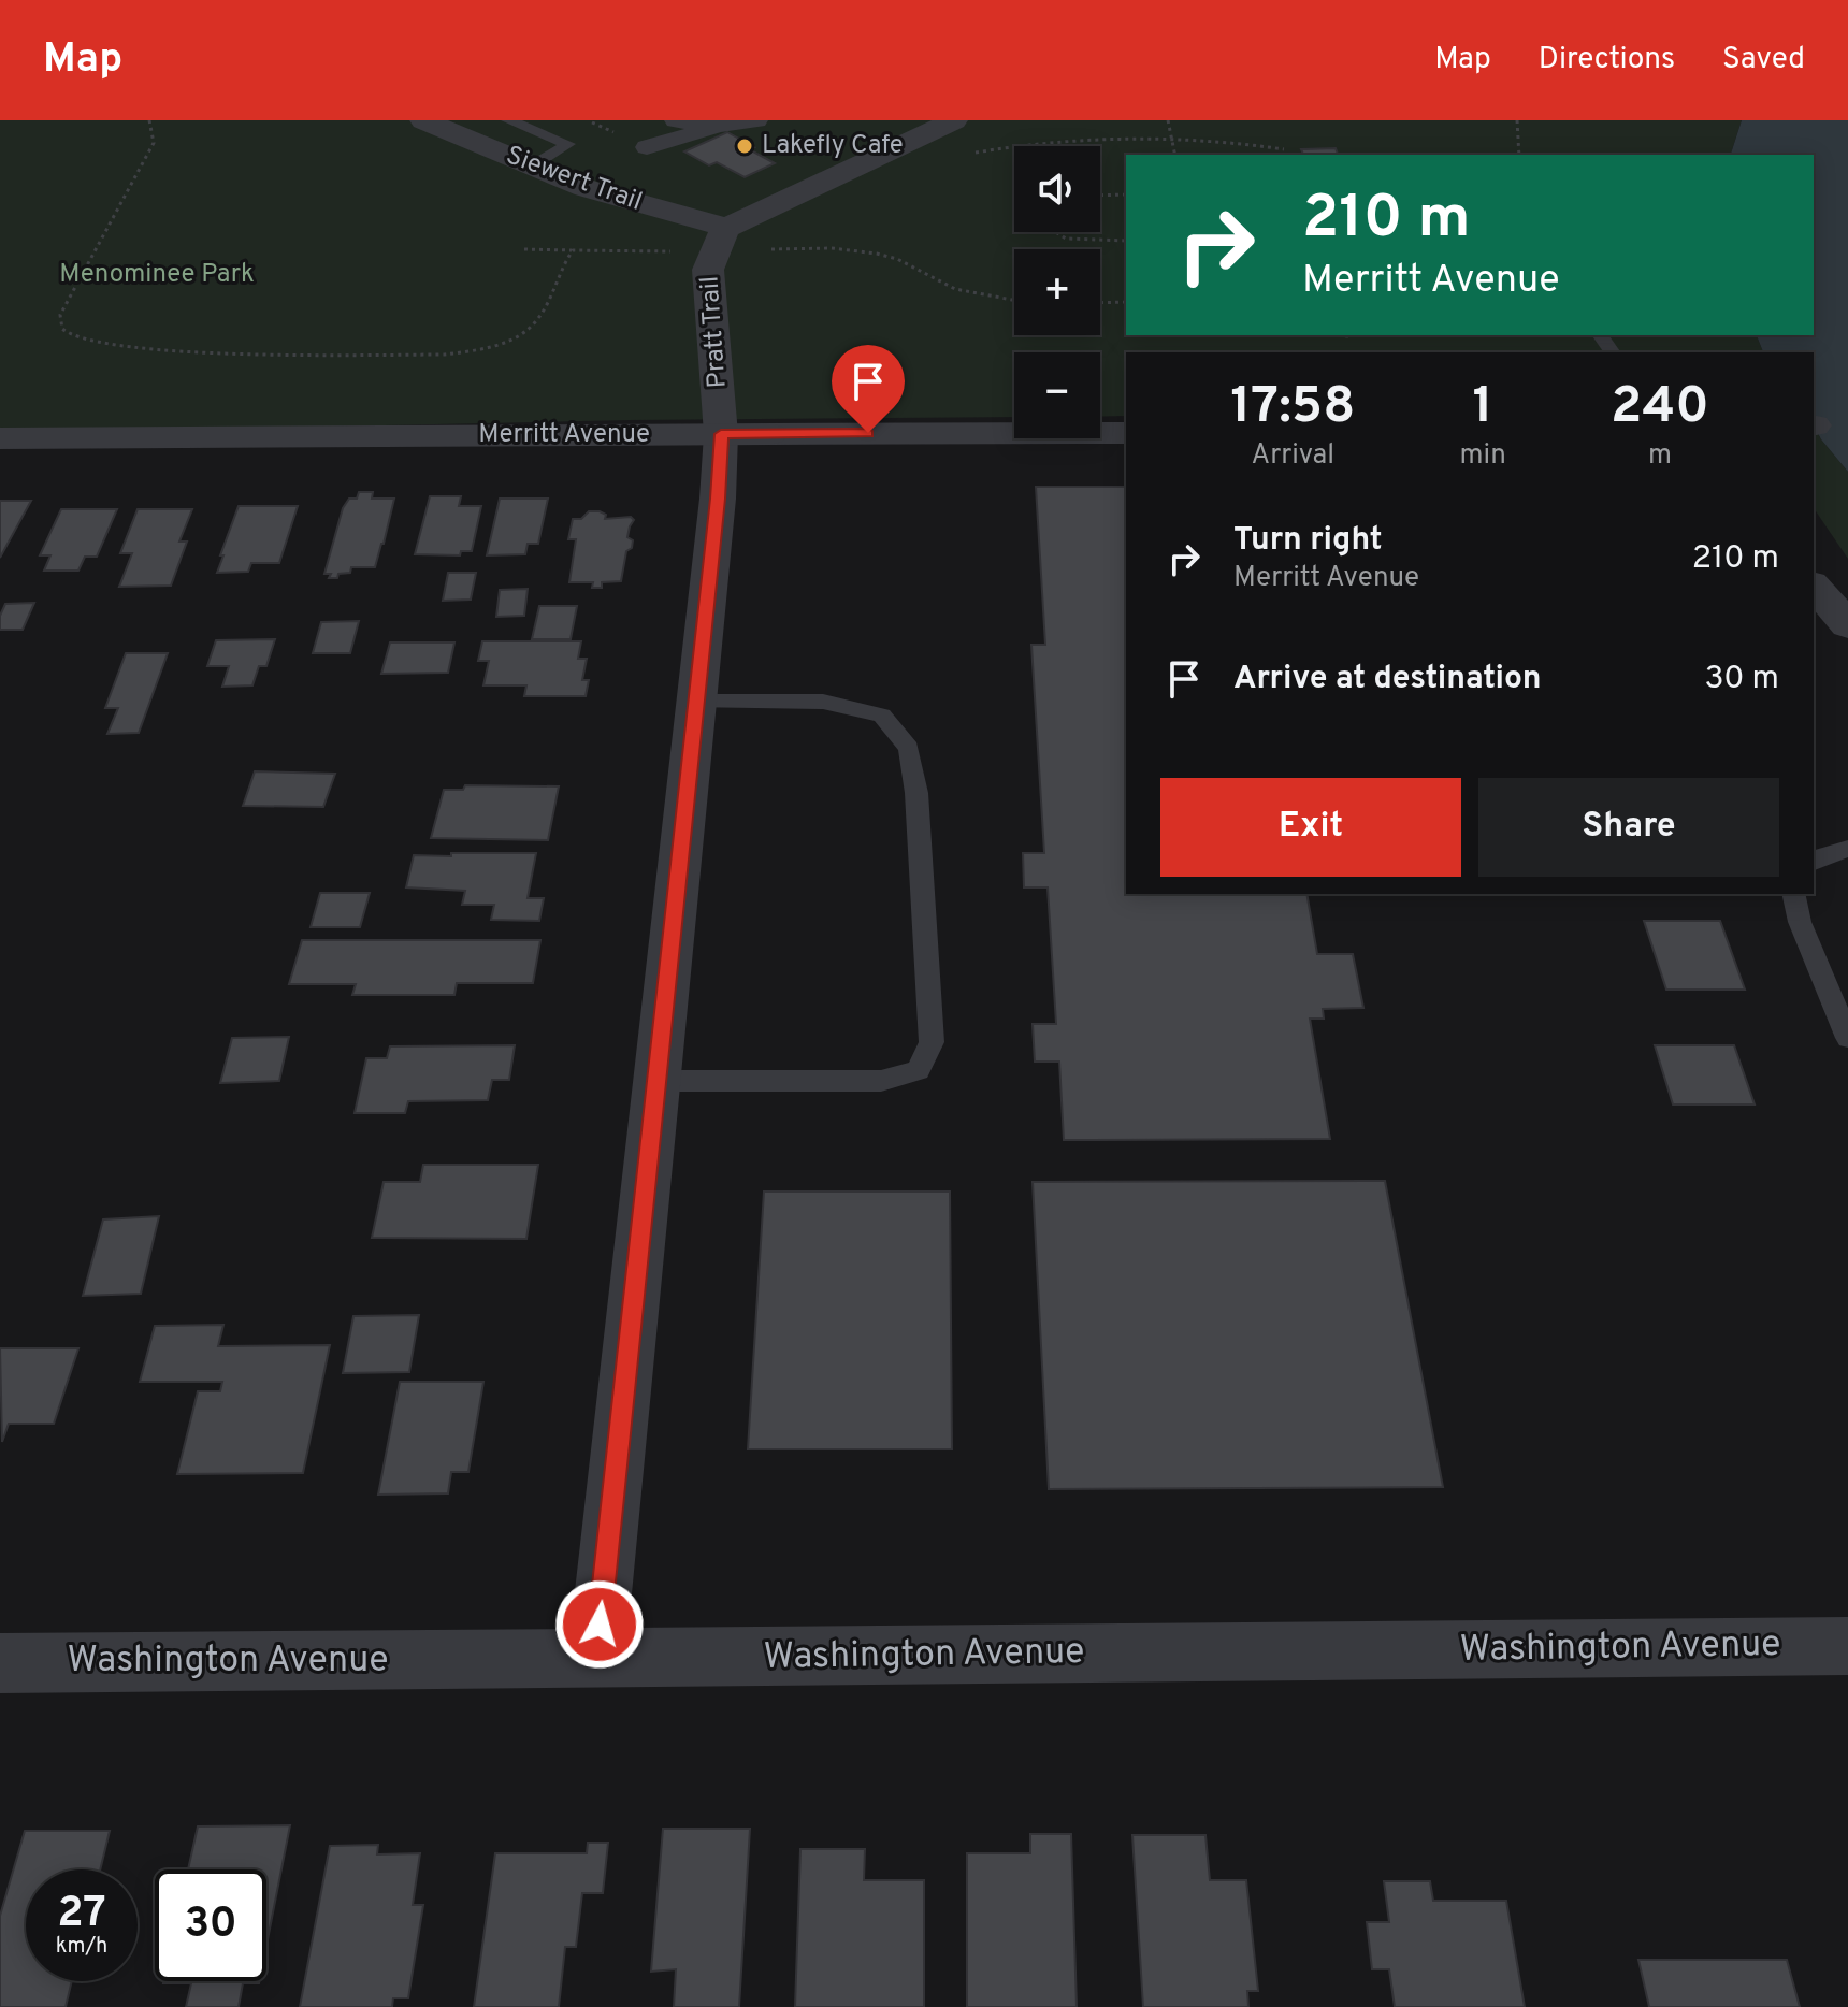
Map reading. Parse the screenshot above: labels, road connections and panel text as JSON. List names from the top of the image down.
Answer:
{
  "streets": {
    "street": [
      "Siewert Trail",
      "Pratt Trail",
      "Merritt Avenue",
      "Washington Avenue"
    ]
  },
  "crossings": [
    ["Siewert Trail", "Pratt Trail"],
    ["Pratt Trail", "Merritt Avenue"],
    ["Pratt Trail", "Washington Avenue"]
  ],
  "parks": ["Menominee Park"],
  "places": ["Lakefly Cafe"],
  "page": {
    "header": "Map",
    "nav": ["Map", "Directions", "Saved"],
    "map_buttons": ["+", "−"],
    "turn": ["210 m", "Merritt Avenue"],
    "eta": [
      "17:58",
      "Arrival",
      "1",
      "min",
      "240",
      "m"
    ],
    "list": [
      {
        "name": "Turn right",
        "note": "Merritt Avenue",
        "value": "210 m"
      },
      {
        "name": "Arrive at destination",
        "value": "30 m"
      }
    ],
    "buttons": ["Exit", "Share"],
    "speed": "27 km/h",
    "limit": "30"
  }
}
